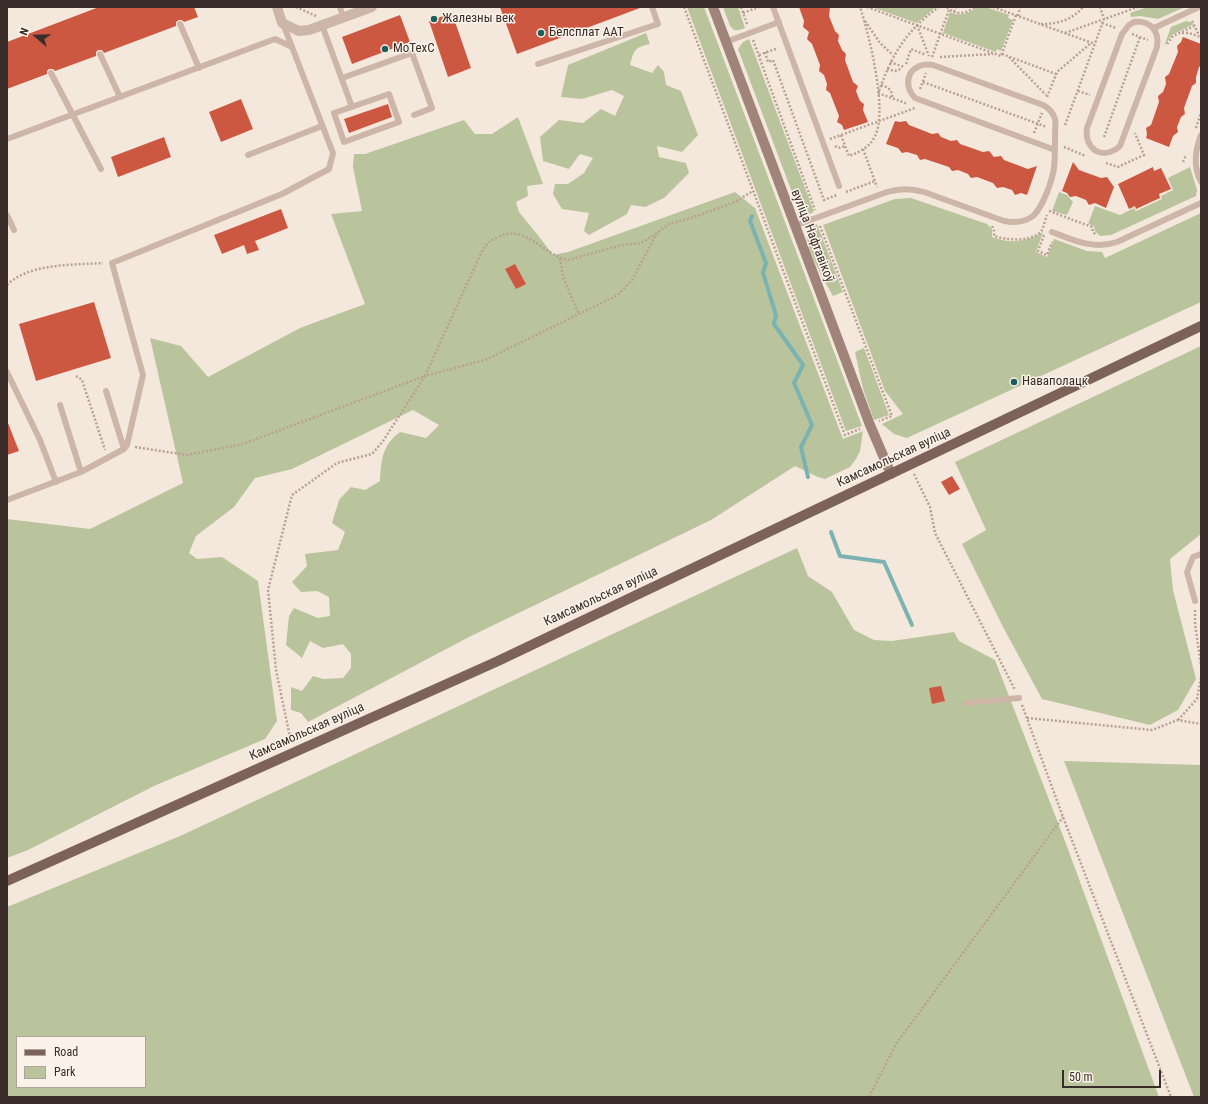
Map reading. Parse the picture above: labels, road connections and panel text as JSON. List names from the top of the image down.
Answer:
{
  "streets": {
    "main road": ["Камсамольская вуліца"],
    "street": ["вуліца Нафтавікоў"]
  },
  "crossings": [
    ["вуліца Нафтавікоў", "Камсамольская вуліца"]
  ],
  "places": [
    "Жалезны век",
    "Белсплат ААТ",
    "MoTexC",
    "Наваполацк"
  ],
  "legend": ["Road", "Park"],
  "scale_bar": "50 m",
  "north": "left"
}
